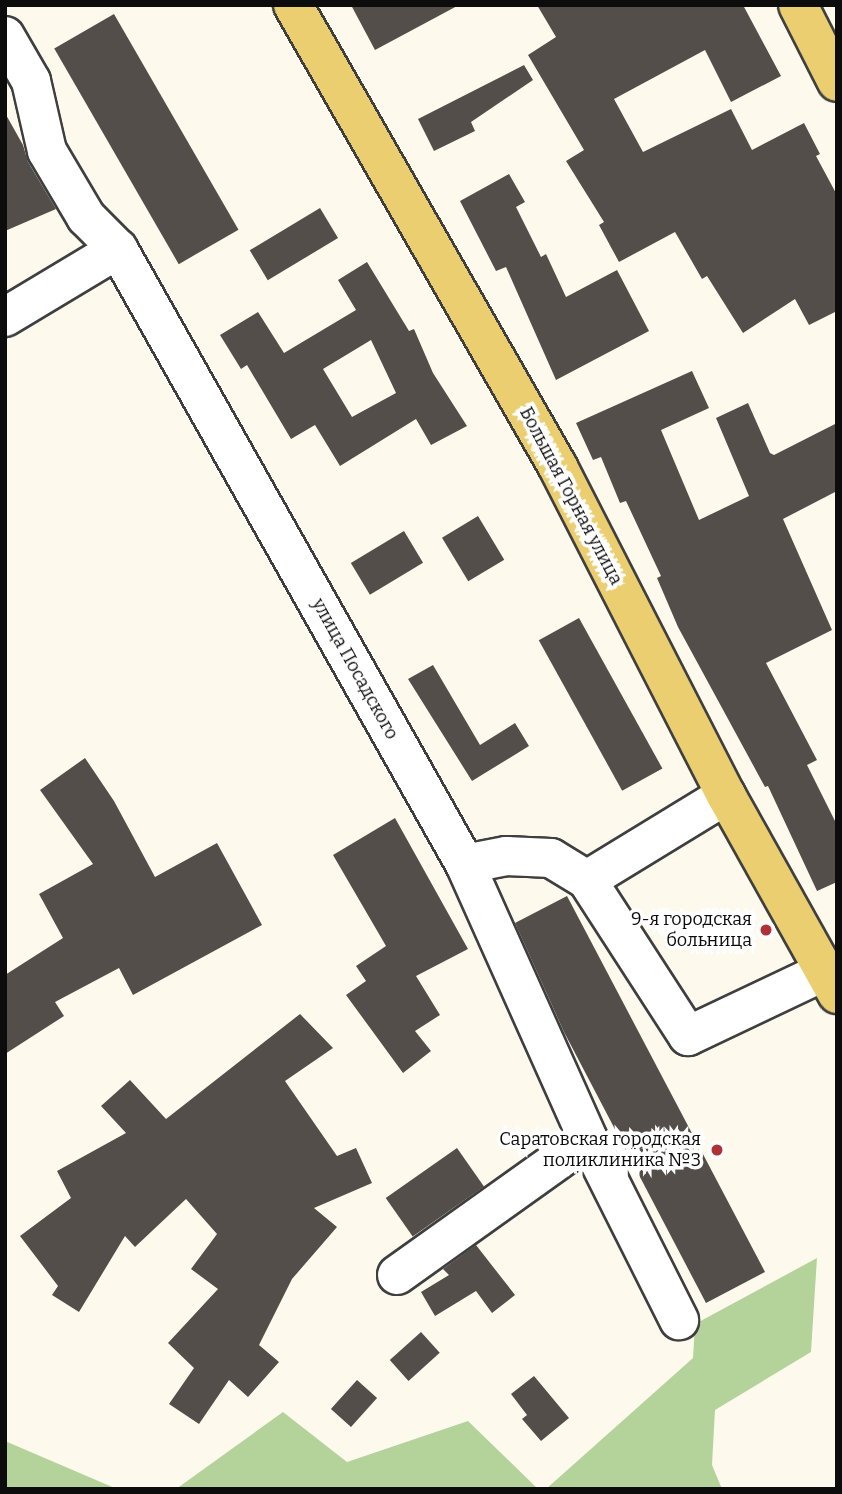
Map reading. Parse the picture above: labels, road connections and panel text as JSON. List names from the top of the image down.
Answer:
{
  "streets": {
    "main road": ["Большая Горная улица"],
    "street": ["улица Посадского"]
  },
  "places": ["9-я городская больница", "Саратовская городская поликлиника №3"]
}
